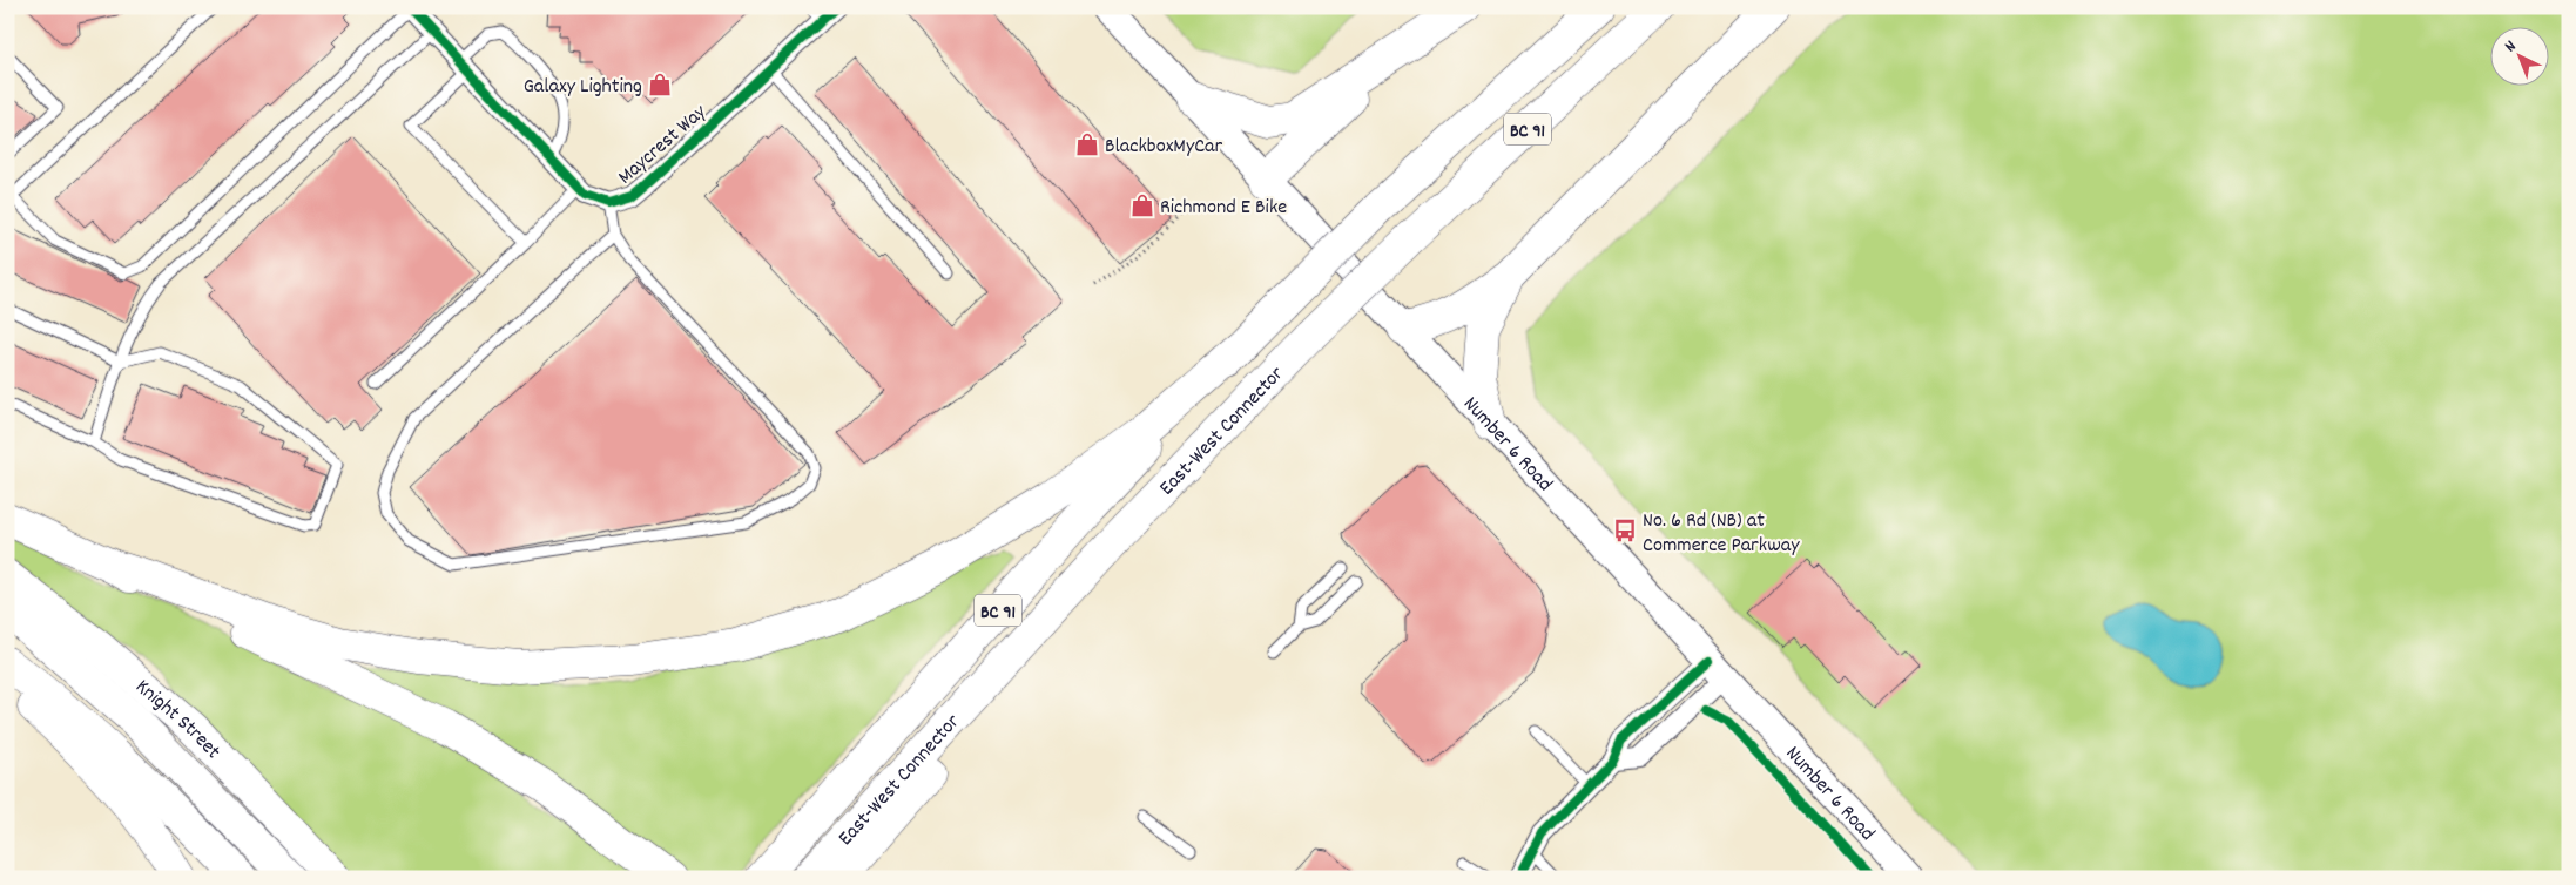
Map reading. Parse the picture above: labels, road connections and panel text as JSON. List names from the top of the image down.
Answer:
{
  "streets": {
    "highway": ["BC 91", "East-West Connector", "Knight Street"],
    "main road": ["Number 6 Road"],
    "street": ["Maycrest Way"]
  },
  "places": {
    "shop": ["Galaxy Lighting", "BlackboxMyCar", "Richmond E Bike"],
    "bus stop": ["No. 6 Rd (NB) at Commerce Parkway"]
  },
  "north": "top left"
}
